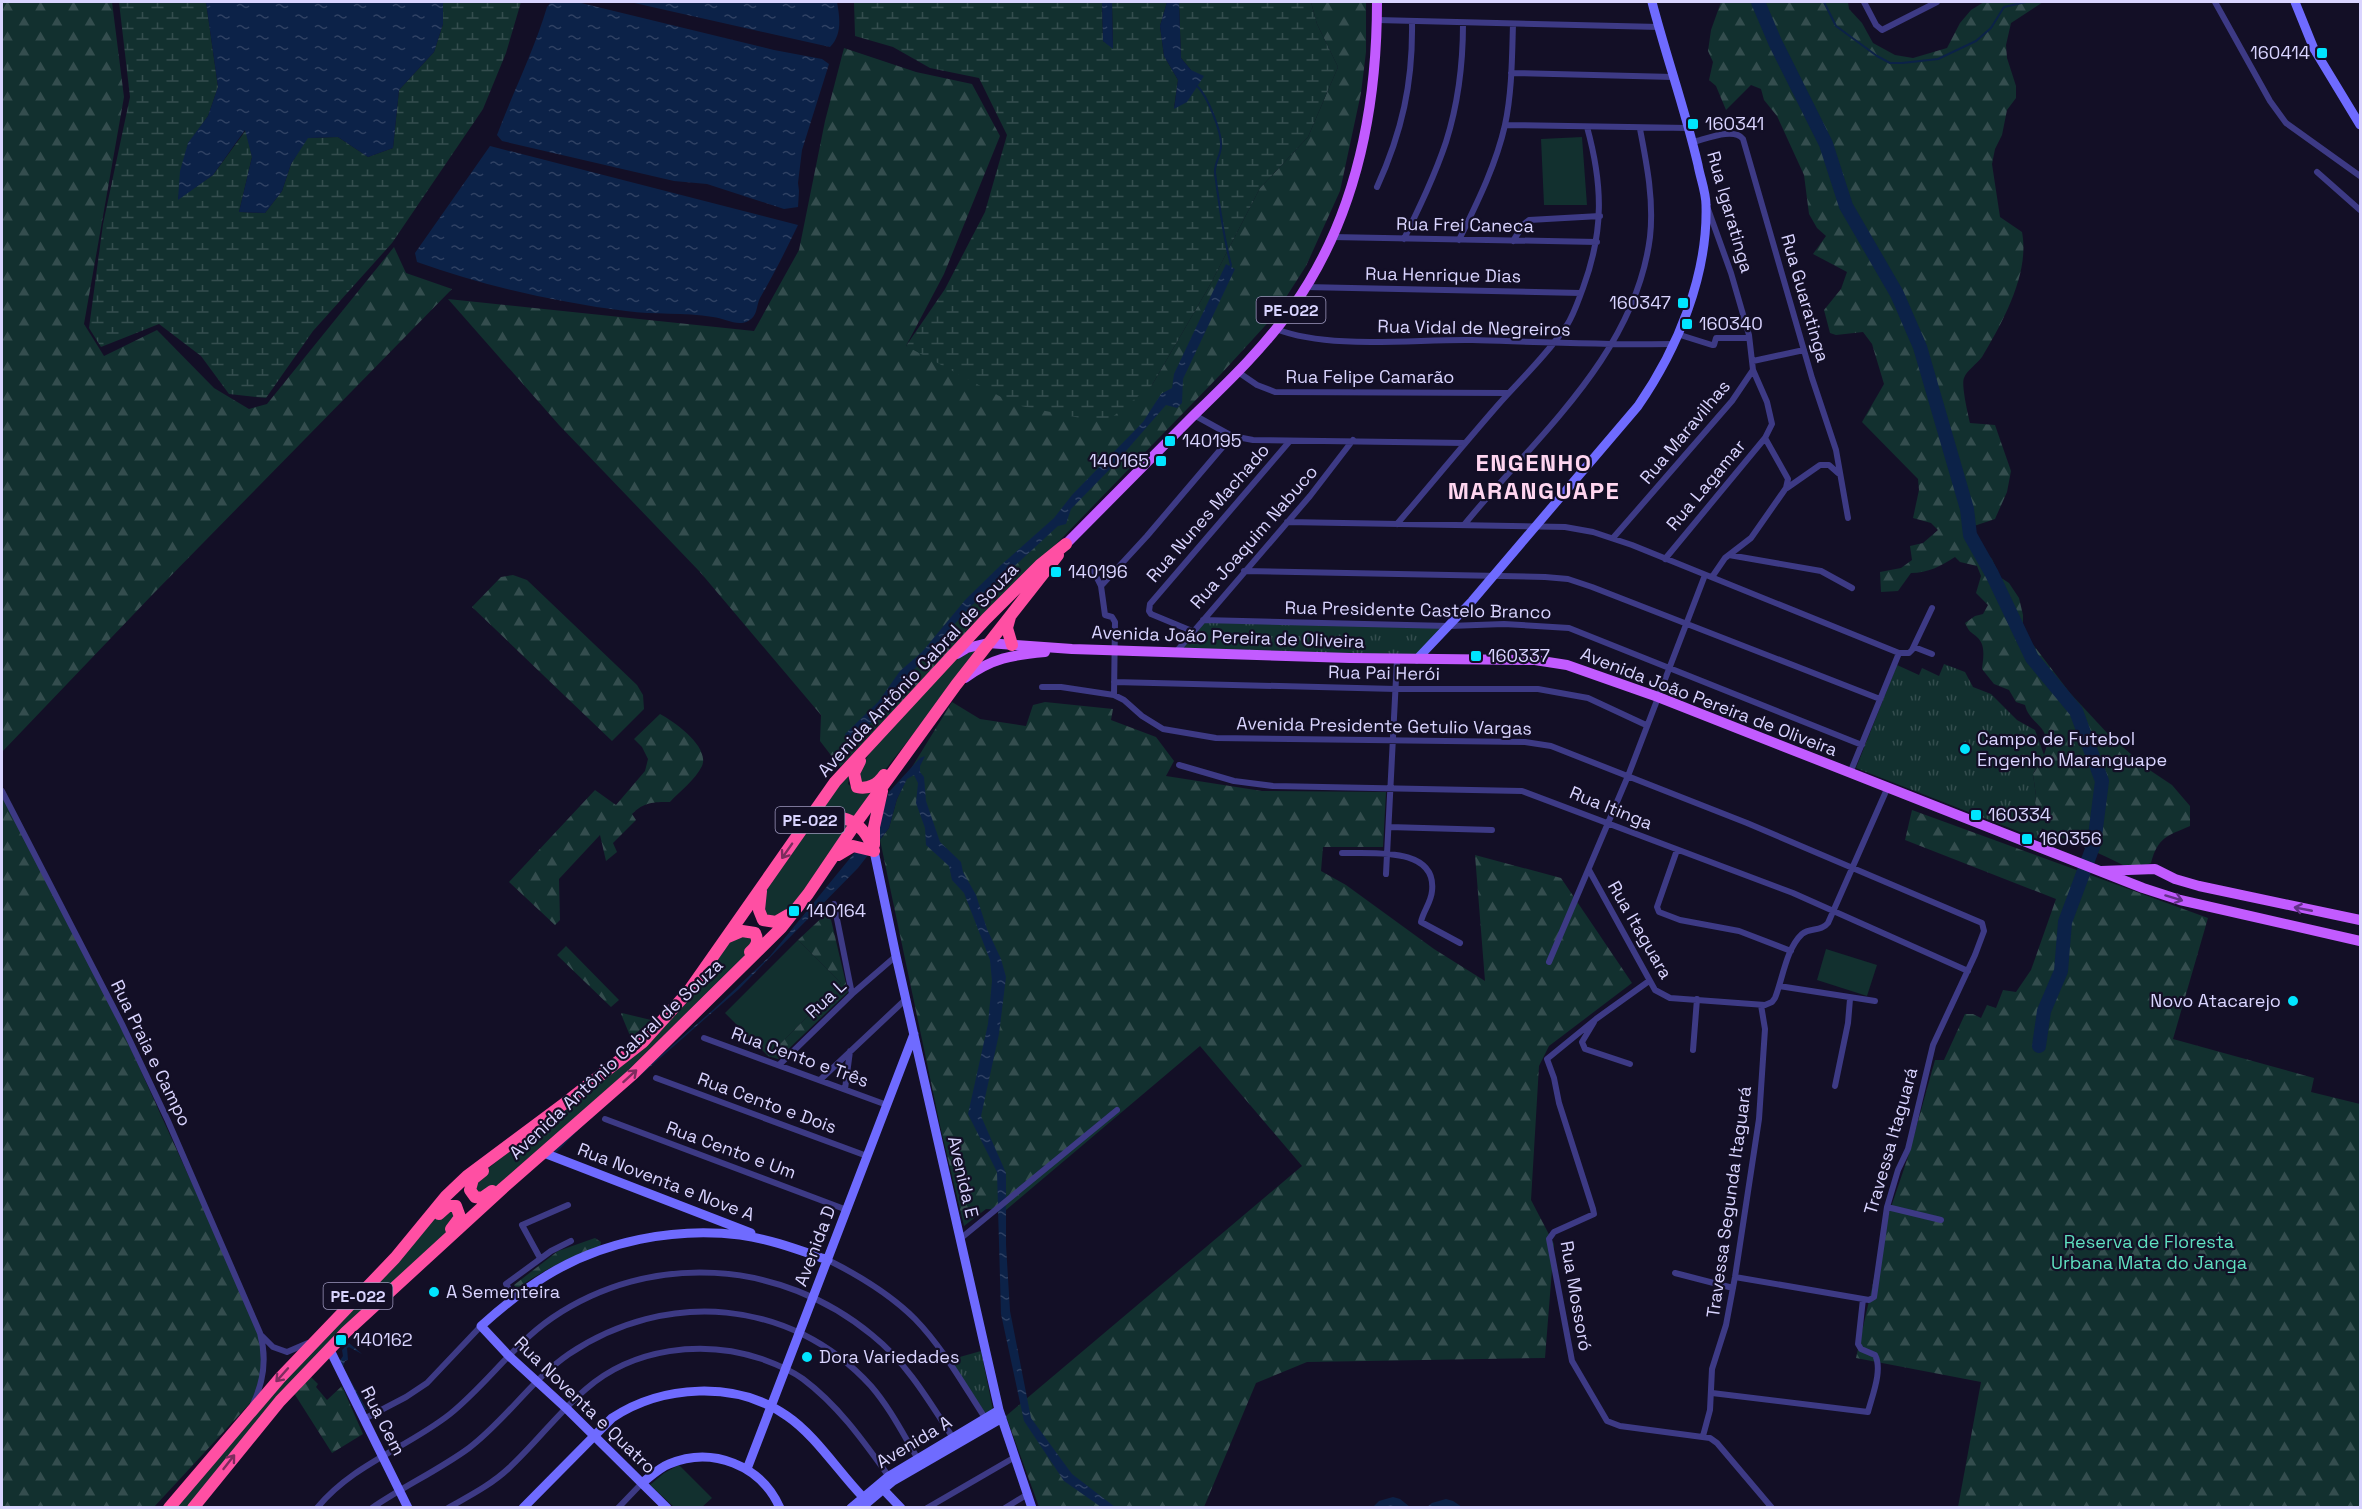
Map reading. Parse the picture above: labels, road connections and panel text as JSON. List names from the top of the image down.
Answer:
{
  "streets": {
    "highway": ["PE-022", "Avenida Antônio Cabral de Souza"],
    "main road": ["Avenida João Pereira de Oliveira"],
    "street": [
      "Rua Igaratinga",
      "Rua Frei Caneca",
      "Rua Henrique Dias",
      "Rua Guaratinga",
      "Rua Vidal de Negreiros",
      "Rua Felipe Camarão",
      "Rua Maravilhas",
      "Rua Lagamar",
      "Rua Nunes Machado",
      "Rua Joaquim Nabuco",
      "Rua Presidente Castelo Branco",
      "Rua Pai Herói",
      "Avenida Presidente Getulio Vargas",
      "Rua Itinga",
      "Rua Itaguara",
      "Rua L",
      "Rua Praia e Campo",
      "Rua Cento e Três",
      "Rua Cento e Dois",
      "Travessa Itaguará",
      "Rua Cento e Um",
      "Avenida E",
      "Rua Noventa e Nove A",
      "Travessa Segunda Itaguará",
      "Avenida D",
      "Rua Mossoró",
      "Rua Noventa e Quatro",
      "Rua Cem",
      "Avenida A"
    ]
  },
  "crossings": [
    ["Rua Igaratinga", "Rua Guaratinga"],
    ["Rua Igaratinga", "Rua Maravilhas"],
    ["Rua Igaratinga", "Rua Lagamar"],
    ["Rua Frei Caneca", "Avenida Antônio Cabral de Souza"],
    ["Rua Henrique Dias", "Avenida Antônio Cabral de Souza"],
    ["Rua Vidal de Negreiros", "Avenida Antônio Cabral de Souza"],
    ["Rua Felipe Camarão", "Avenida Antônio Cabral de Souza"],
    ["Rua Nunes Machado", "Rua Joaquim Nabuco"],
    ["Rua Joaquim Nabuco", "Rua Presidente Castelo Branco"],
    ["Rua Joaquim Nabuco", "Avenida João Pereira de Oliveira"],
    ["Rua Presidente Castelo Branco", "Rua Itaguara"],
    ["Avenida João Pereira de Oliveira", "Avenida Antônio Cabral de Souza"],
    ["Avenida João Pereira de Oliveira", "Rua Itaguara"],
    ["Avenida Antônio Cabral de Souza", "Rua Praia e Campo"],
    ["Avenida Antônio Cabral de Souza", "Rua Noventa e Nove A"],
    ["Avenida Antônio Cabral de Souza", "Rua Cem"],
    ["Rua Pai Herói", "Rua Itaguara"],
    ["Avenida Presidente Getulio Vargas", "Rua Itinga"],
    ["Avenida Presidente Getulio Vargas", "Rua Itaguara"],
    ["Avenida Presidente Getulio Vargas", "Travessa Itaguará"],
    ["Rua Itinga", "Rua Itaguara"],
    ["Rua Itinga", "Travessa Itaguará"],
    ["Rua Itaguara", "Travessa Segunda Itaguará"],
    ["Rua Itaguara", "Rua Mossoró"],
    ["Rua L", "Rua Cento e Três"],
    ["Rua L", "Avenida E"],
    ["Rua Cento e Três", "Avenida D"],
    ["Rua Cento e Dois", "Avenida D"],
    ["Travessa Itaguará", "Travessa Segunda Itaguará"],
    ["Rua Cento e Um", "Avenida D"],
    ["Avenida E", "Avenida D"],
    ["Avenida E", "Avenida A"],
    ["Travessa Segunda Itaguará", "Rua Mossoró"]
  ],
  "districts": ["ENGENHO MARANGUAPE"],
  "parks": ["Reserva de Floresta Urbana Mata do Janga"],
  "places": {
    "transit": [
      "160414",
      "160341",
      "160347",
      "160340",
      "140195",
      "140165",
      "140196",
      "160337",
      "160334",
      "160356",
      "140164",
      "140162"
    ],
    "other": [
      "Campo de Futebol Engenho Maranguape",
      "Novo Atacarejo",
      "A Sementeira",
      "Dora Variedades"
    ]
  }
}
